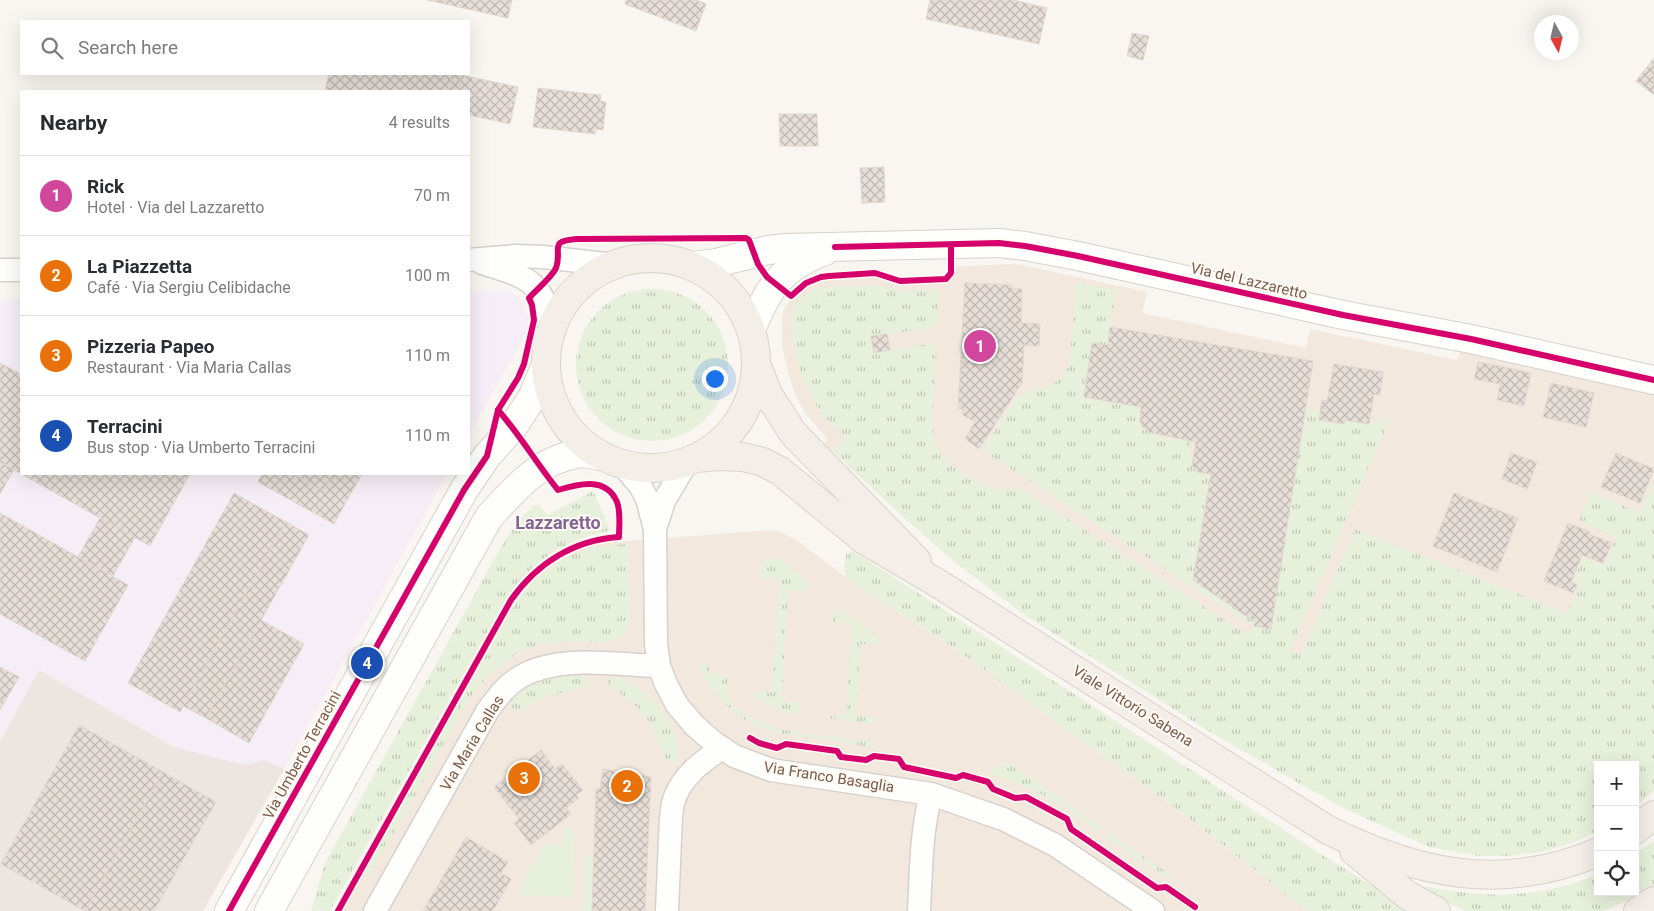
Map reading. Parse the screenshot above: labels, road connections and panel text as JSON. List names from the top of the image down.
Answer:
{
  "streets": {
    "main road": ["Via del Lazzaretto", "Viale Vittorio Sabena", "Via Umberto Terracini"],
    "street": ["Via Maria Callas", "Via Franco Basaglia"]
  },
  "crossings": [
    ["Viale Vittorio Sabena", "Via Franco Basaglia"],
    ["Via Maria Callas", "Via Franco Basaglia"]
  ],
  "districts": ["Lazzaretto"],
  "north": "bottom",
  "page": {
    "search": "Search here",
    "heading": ["Nearby", "4 results"],
    "list": [
      {
        "mark": "1",
        "name": "Rick",
        "note": "Hotel · Via del Lazzaretto",
        "value": "70 m"
      },
      {
        "mark": "2",
        "name": "La Piazzetta",
        "note": "Café · Via Sergiu Celibidache",
        "value": "100 m"
      },
      {
        "mark": "3",
        "name": "Pizzeria Papeo",
        "note": "Restaurant · Via Maria Callas",
        "value": "110 m"
      },
      {
        "mark": "4",
        "name": "Terracini",
        "note": "Bus stop · Via Umberto Terracini",
        "value": "110 m"
      }
    ],
    "pins": [
      "1",
      "4",
      "3",
      "2"
    ],
    "map_buttons": ["+", "−"]
  }
}
